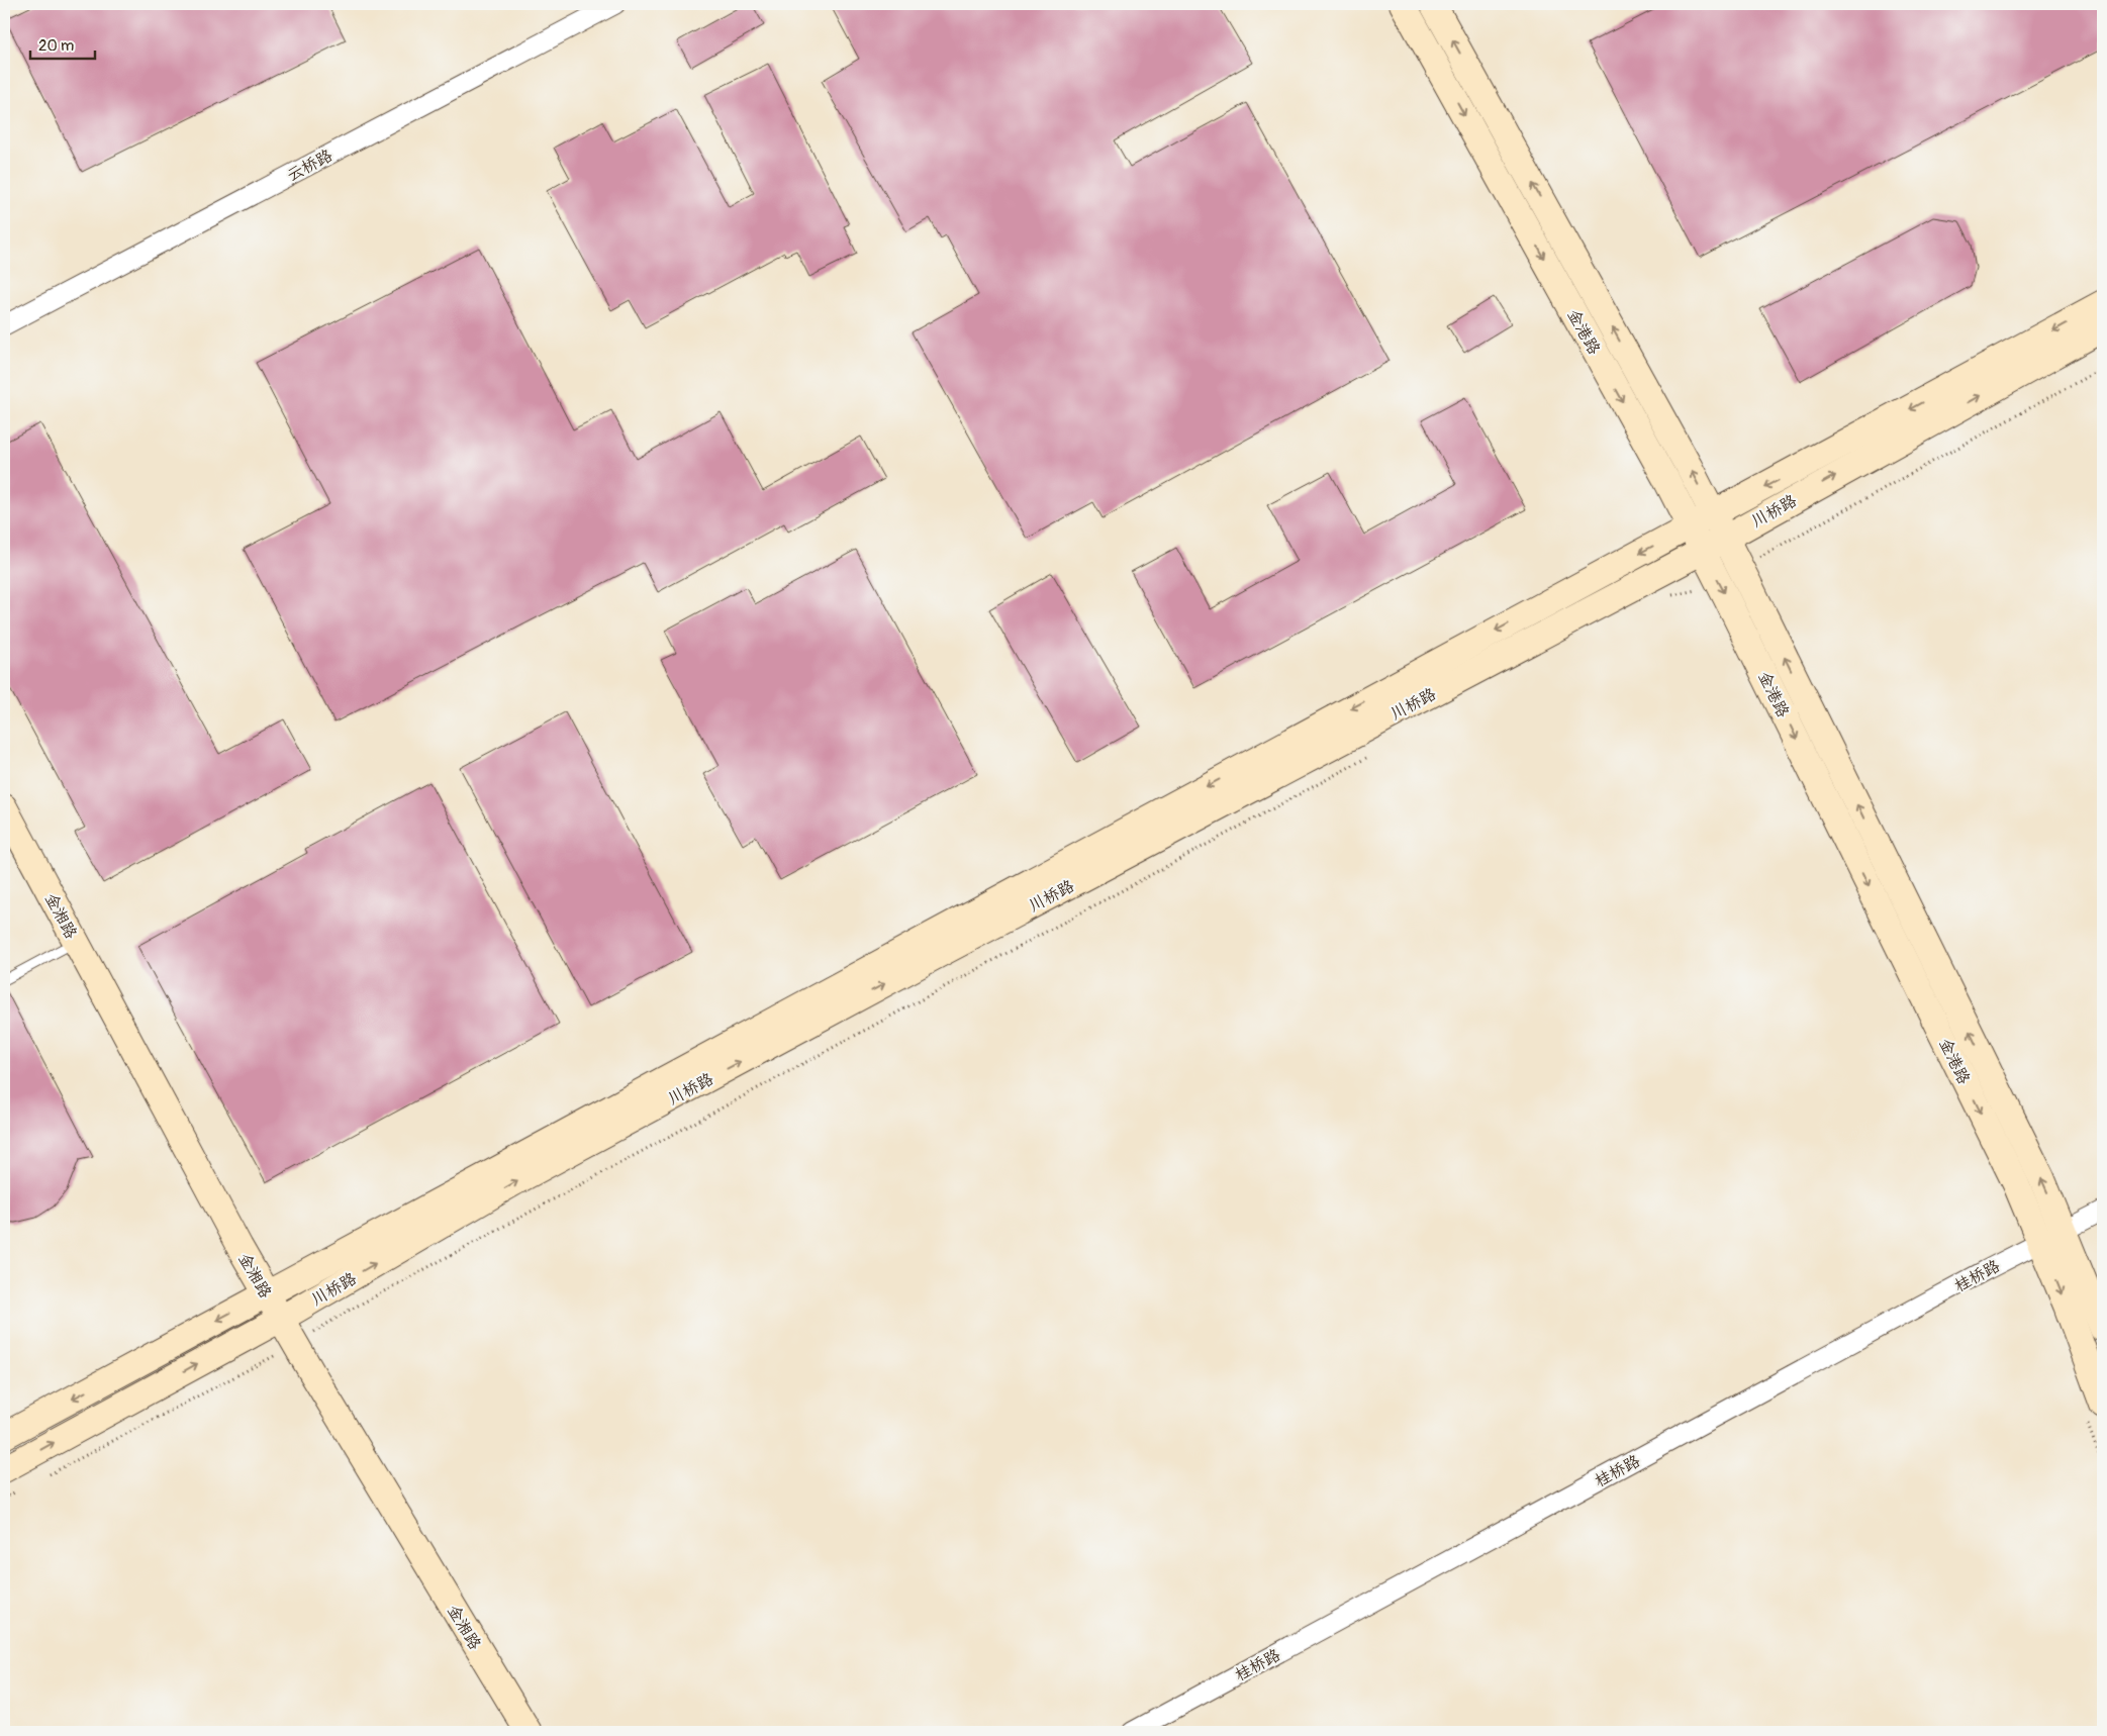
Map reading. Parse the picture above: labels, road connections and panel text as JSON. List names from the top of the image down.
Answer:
{
  "streets": {
    "street": [
      "云桥路",
      "金港路",
      "川桥路",
      "金湘路",
      "桂桥路"
    ]
  },
  "crossings": [
    ["金港路", "川桥路"],
    ["金港路", "桂桥路"],
    ["川桥路", "金湘路"]
  ],
  "scale_bar": "20 m"
}
